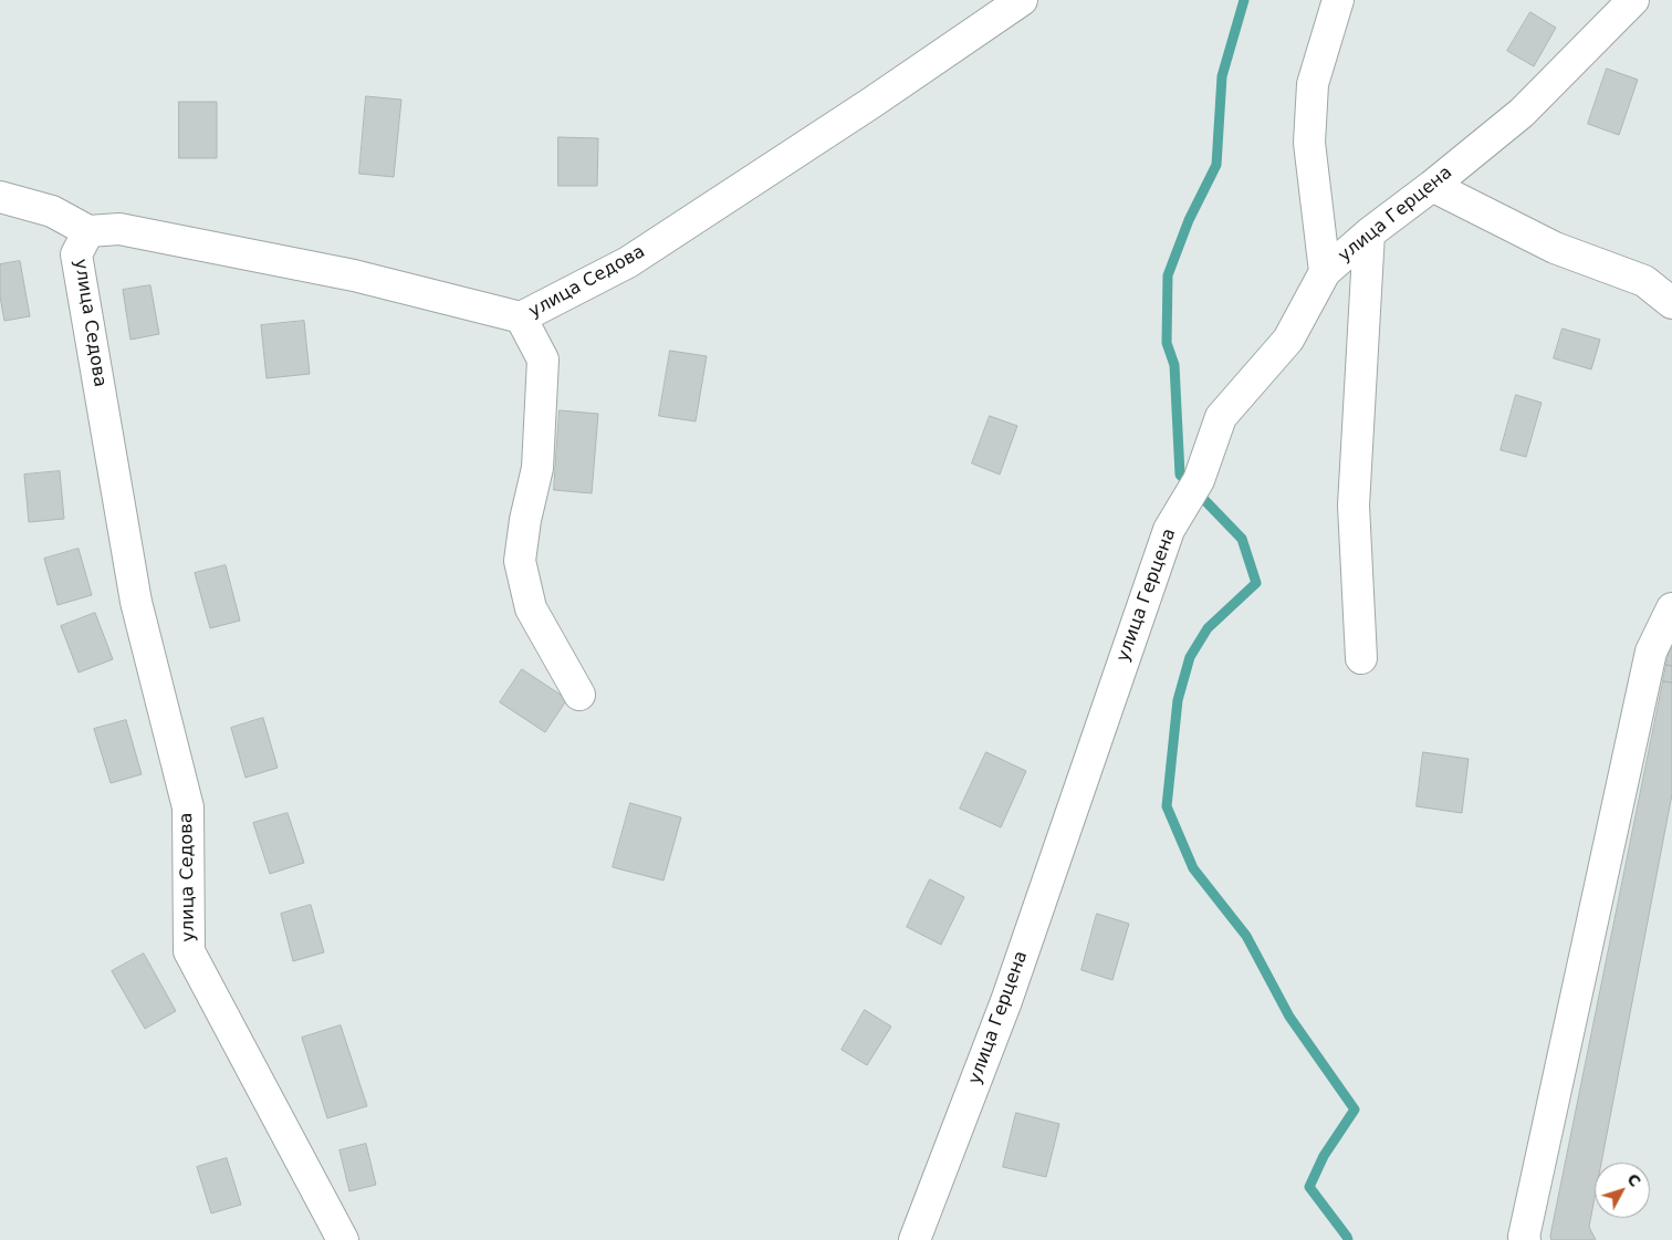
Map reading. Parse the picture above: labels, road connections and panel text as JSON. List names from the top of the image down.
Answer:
{
  "streets": {
    "street": ["улица Герцена", "улица Седова"]
  },
  "north": "top right"
}
